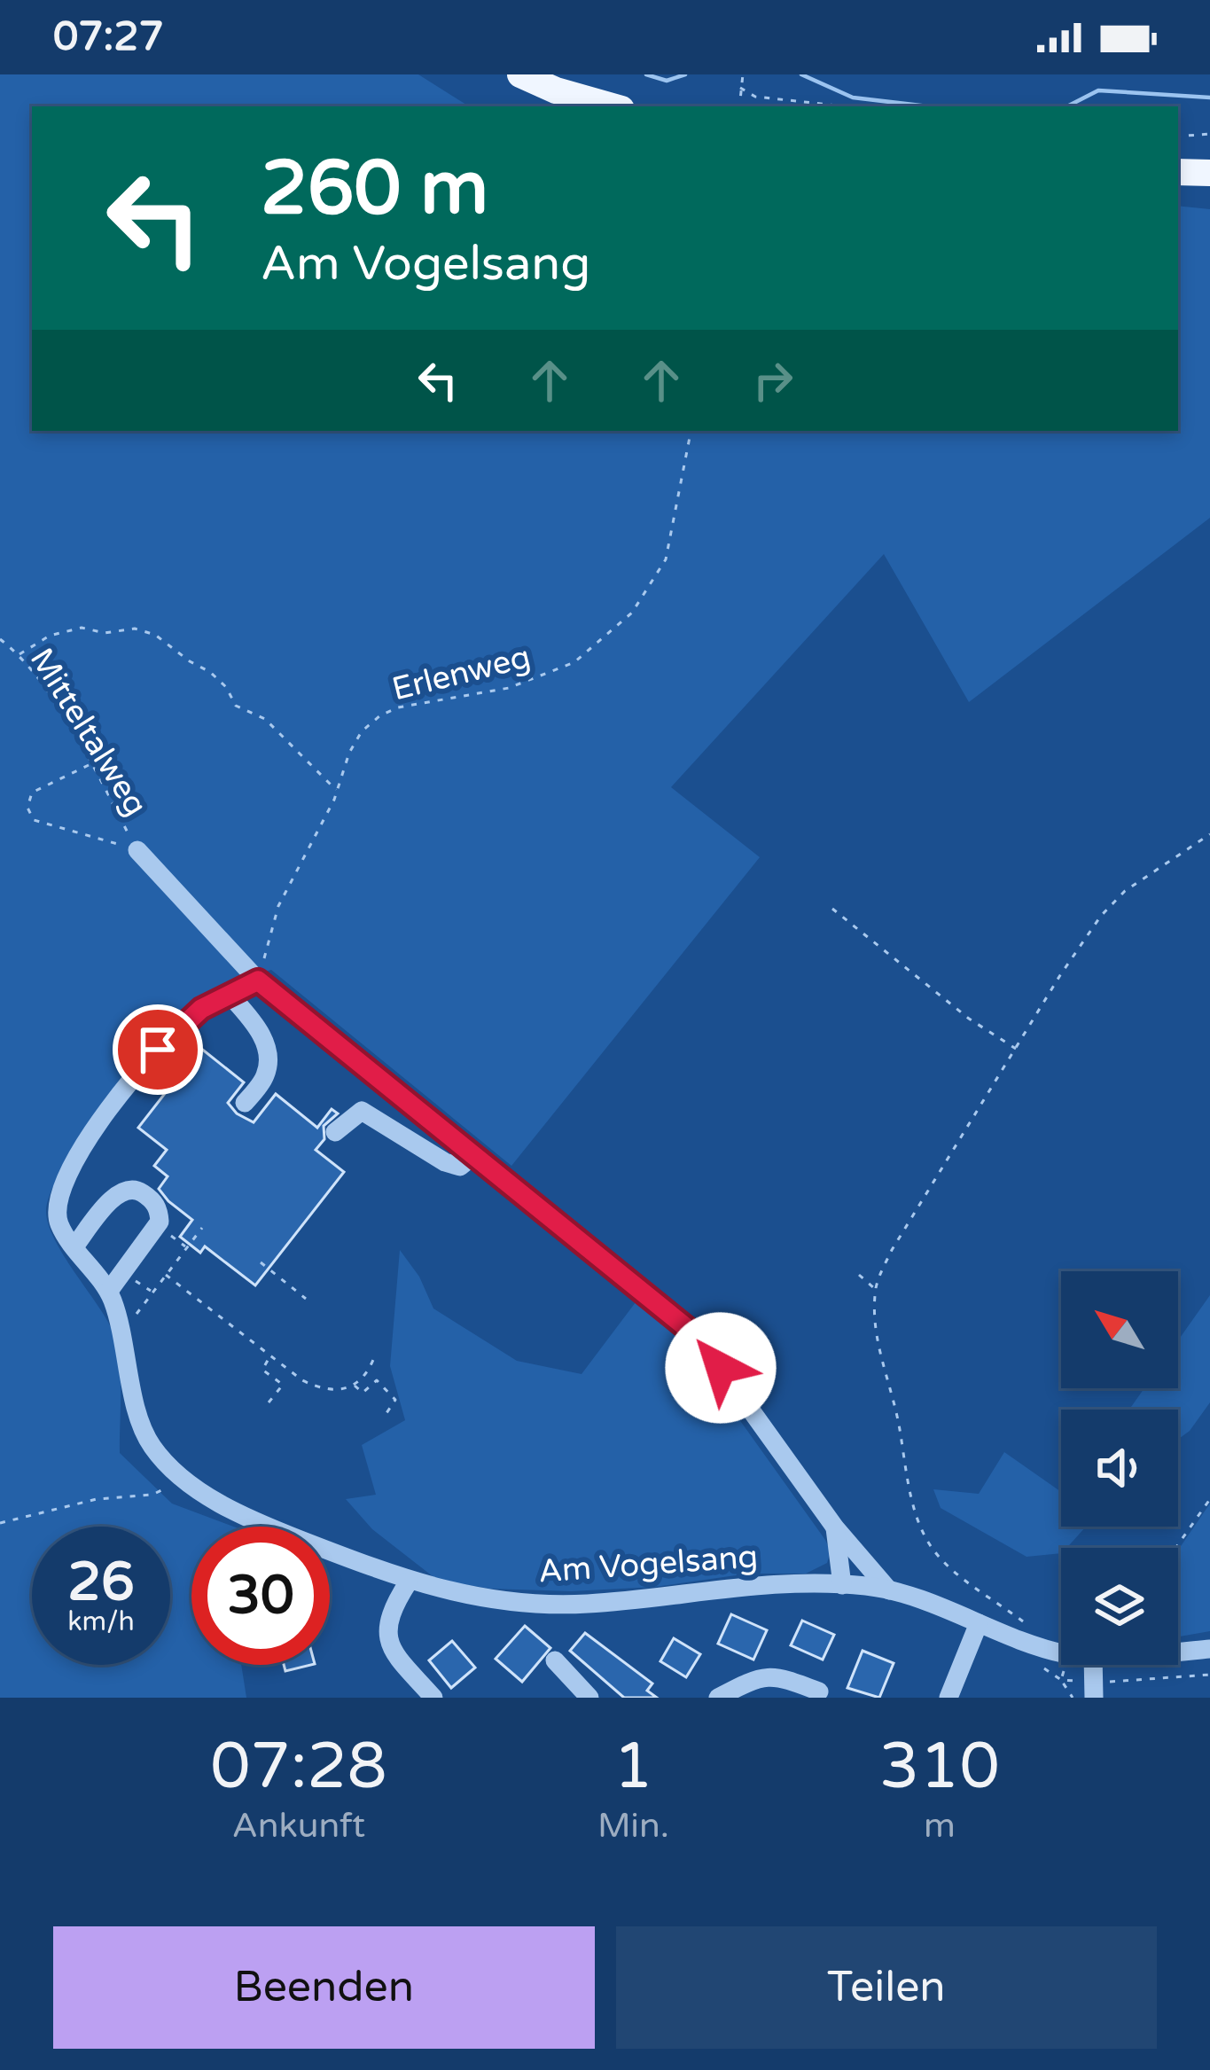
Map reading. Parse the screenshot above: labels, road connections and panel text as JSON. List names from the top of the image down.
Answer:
{
  "streets": {
    "street": ["Am Vogelsang"],
    "path": ["Erlenweg", "Mitteltalweg"]
  },
  "crossings": [
    ["Erlenweg", "Am Vogelsang"]
  ],
  "north": "top left",
  "page": {
    "status": "07:27",
    "turn": ["260 m", "Am Vogelsang"],
    "speed": "26 km/h",
    "limit": "30",
    "eta": [
      "07:28",
      "Ankunft",
      "1",
      "Min.",
      "310",
      "m"
    ],
    "buttons": ["Beenden", "Teilen"]
  }
}
